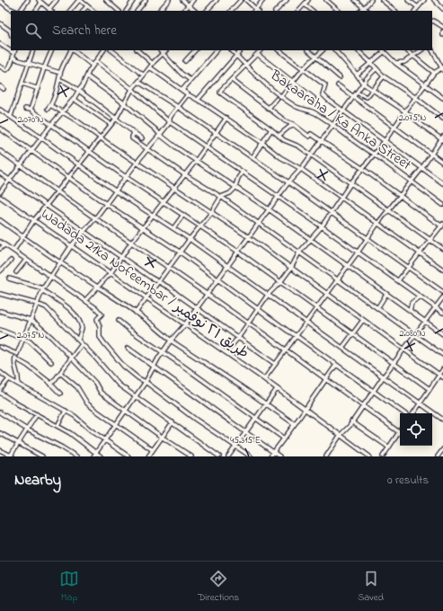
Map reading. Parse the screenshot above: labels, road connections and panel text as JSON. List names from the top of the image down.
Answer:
{
  "streets": {
    "street": ["Bakaaraha / Ka Anka Street", "Wadada 21ka Nofeembar / طريق ٢١ نوفمبر"]
  },
  "page": {
    "search": "Search here",
    "heading": ["Nearby", "0 results"],
    "nav": ["Map", "Directions", "Saved"]
  },
  "coordinates": [
    "2.075°N",
    "2.070°N",
    "2.080°N",
    "45.315°E"
  ]
}
